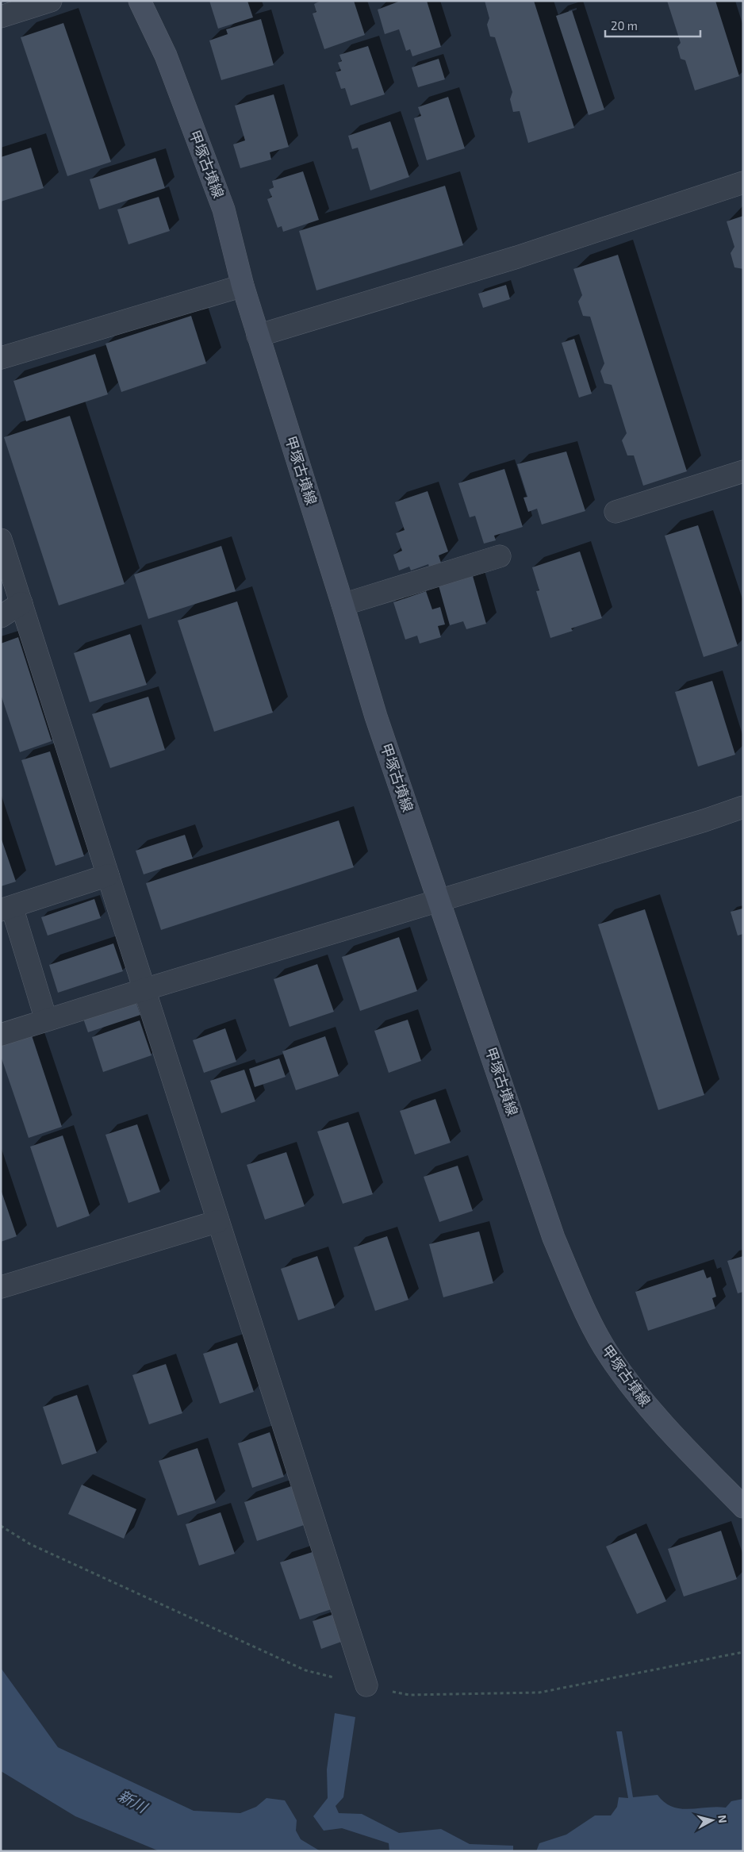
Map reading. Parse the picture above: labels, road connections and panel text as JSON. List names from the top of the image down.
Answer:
{
  "streets": {
    "main road": ["甲塚古墳線"]
  },
  "water": ["新川"],
  "scale_bar": "20 m",
  "north": "right"
}
